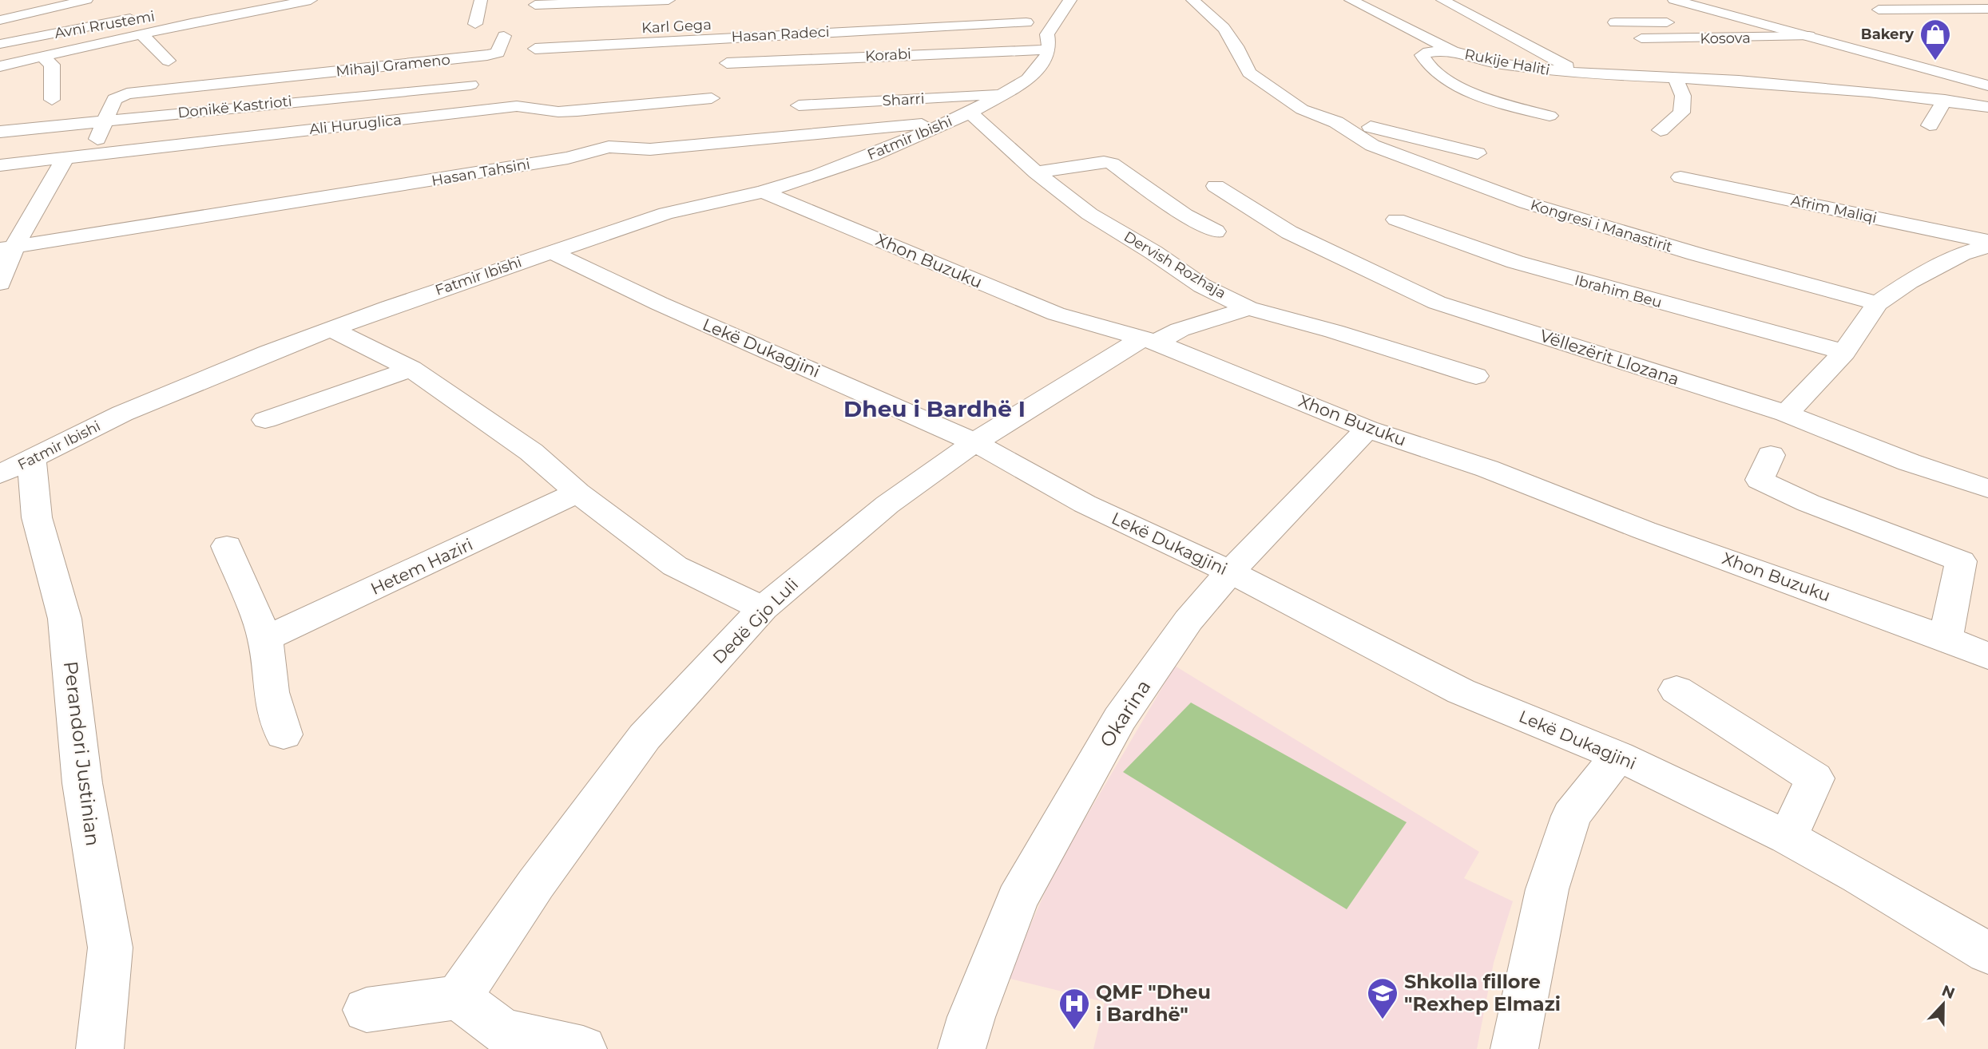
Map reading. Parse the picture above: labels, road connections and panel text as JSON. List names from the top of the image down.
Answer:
{
  "streets": {
    "street": [
      "Avni Rrustemi",
      "Hasan Radeci",
      "Kosova",
      "Korabi",
      "Rukije Haliti",
      "Mihajl Grameno",
      "Sharri",
      "Donikë Kastrioti",
      "Ali Huruglica",
      "Fatmir Ibishi",
      "Hasan Tahsini",
      "Afrim Maliqi",
      "Kongresi i Manastirit",
      "Xhon Buzuku",
      "Dervish Rozhaja",
      "Ibrahim Beu",
      "Lekë Dukagjini",
      "Vëllezërit Llozana",
      "Hetem Haziri",
      "Dedë Gjo Luli",
      "Okarina",
      "Perandori Justinian"
    ]
  },
  "crossings": [
    ["Korabi", "Fatmir Ibishi"],
    ["Mihajl Grameno", "Donikë Kastrioti"],
    ["Mihajl Grameno", "Ali Huruglica"],
    ["Sharri", "Fatmir Ibishi"],
    ["Fatmir Ibishi", "Hasan Tahsini"],
    ["Fatmir Ibishi", "Xhon Buzuku"],
    ["Fatmir Ibishi", "Dervish Rozhaja"],
    ["Fatmir Ibishi", "Lekë Dukagjini"],
    ["Fatmir Ibishi", "Perandori Justinian"],
    ["Xhon Buzuku", "Dedë Gjo Luli"],
    ["Xhon Buzuku", "Okarina"],
    ["Dervish Rozhaja", "Dedë Gjo Luli"],
    ["Lekë Dukagjini", "Dedë Gjo Luli"],
    ["Lekë Dukagjini", "Okarina"]
  ],
  "districts": ["Dheu i Bardhë I"],
  "places": {
    "shop": ["Bakery"],
    "school or university": ["Shkolla fillore \"Rexhep Elmazi"],
    "hospital": ["QMF \"Dheu i Bardhë\""]
  },
  "north": "top"
}
